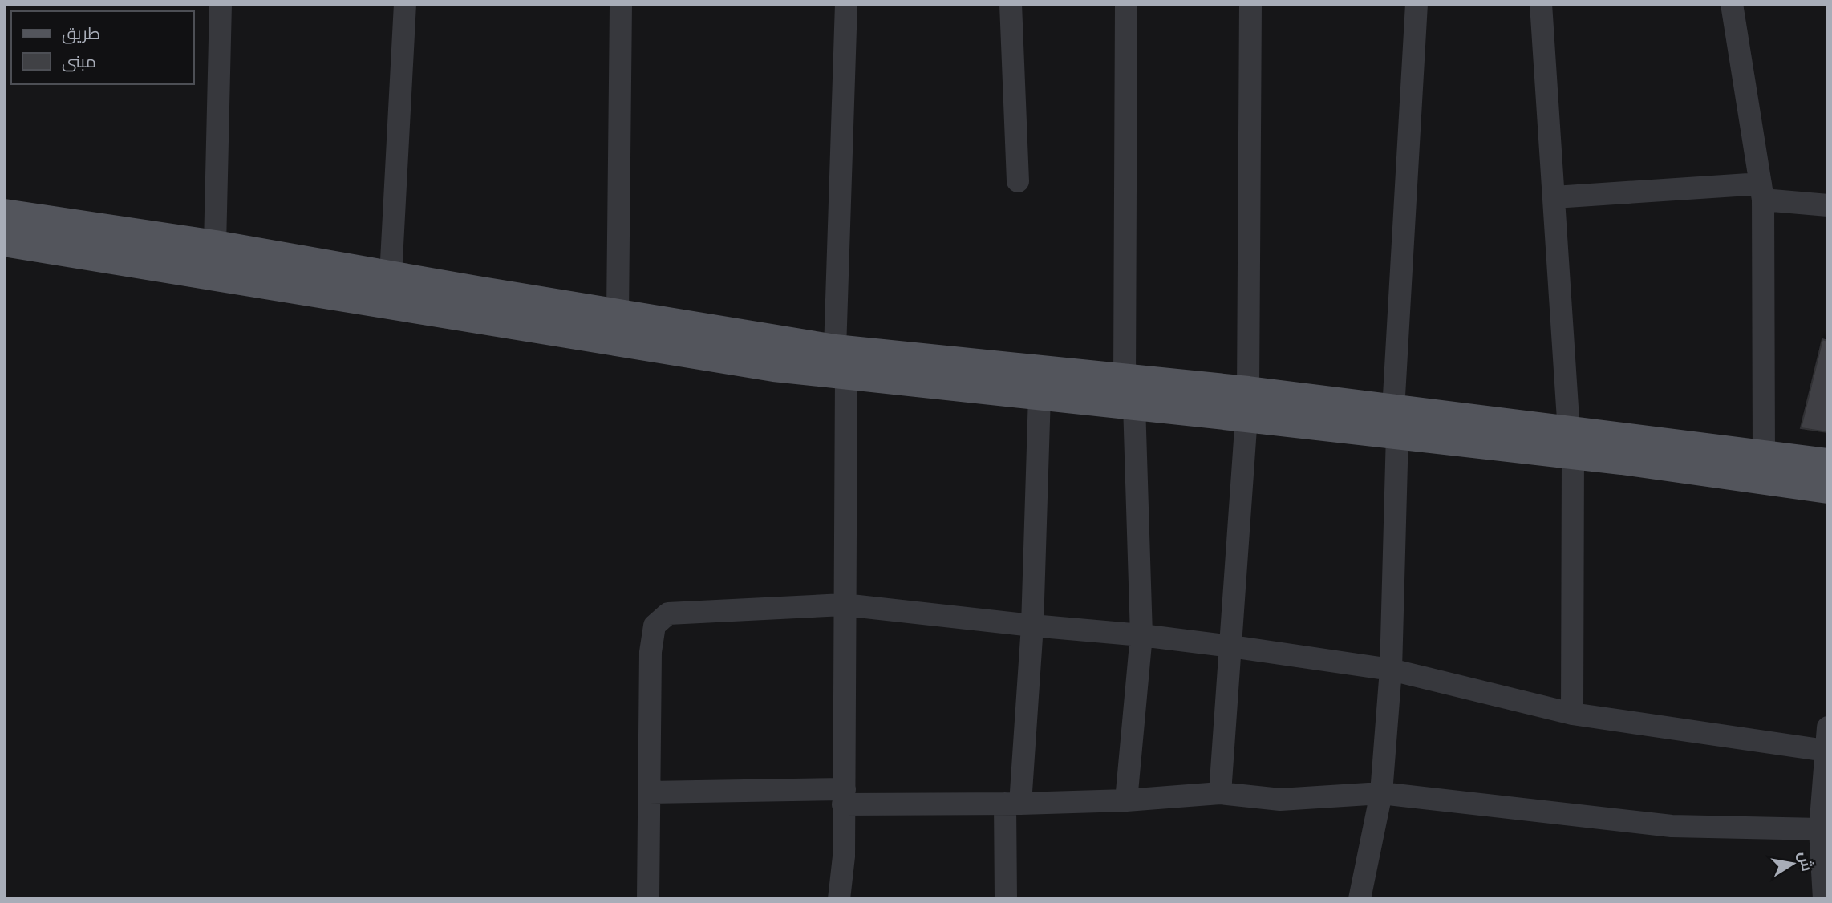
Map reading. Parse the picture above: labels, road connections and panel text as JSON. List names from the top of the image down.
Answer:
{
  "legend": ["طريق", "مبنى"],
  "north": "right"
}
